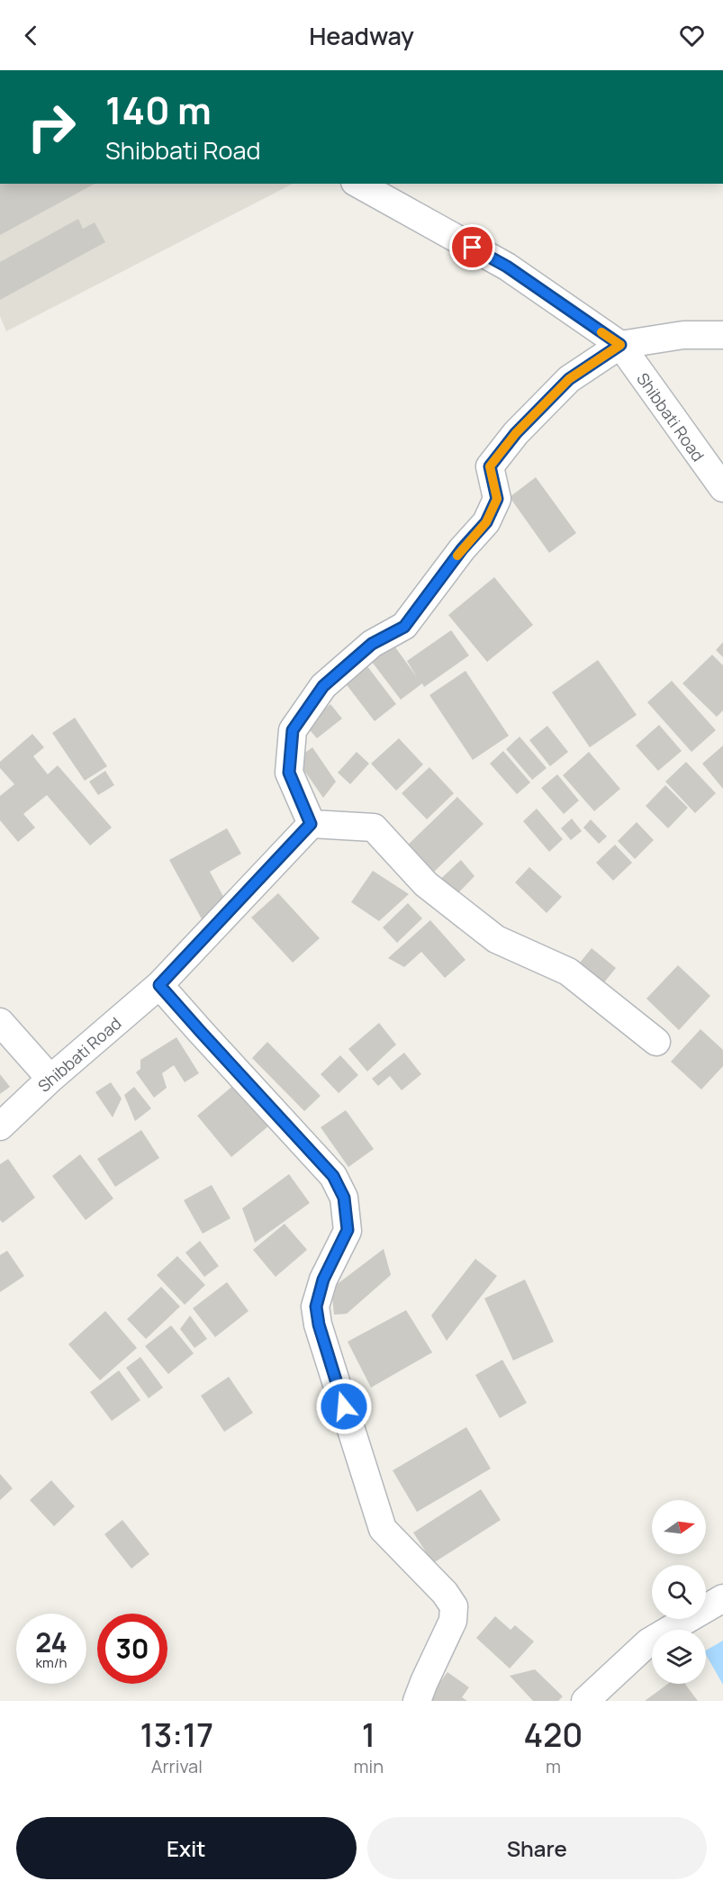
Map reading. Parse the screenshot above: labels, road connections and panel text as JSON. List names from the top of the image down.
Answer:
{
  "streets": {
    "street": ["Shibbati Road"]
  },
  "north": "right",
  "page": {
    "header": "Headway",
    "turn": ["140 m", "Shibbati Road"],
    "speed": "24 km/h",
    "limit": "30",
    "eta": [
      "13:17",
      "Arrival",
      "1",
      "min",
      "420",
      "m"
    ],
    "buttons": ["Exit", "Share"]
  }
}
